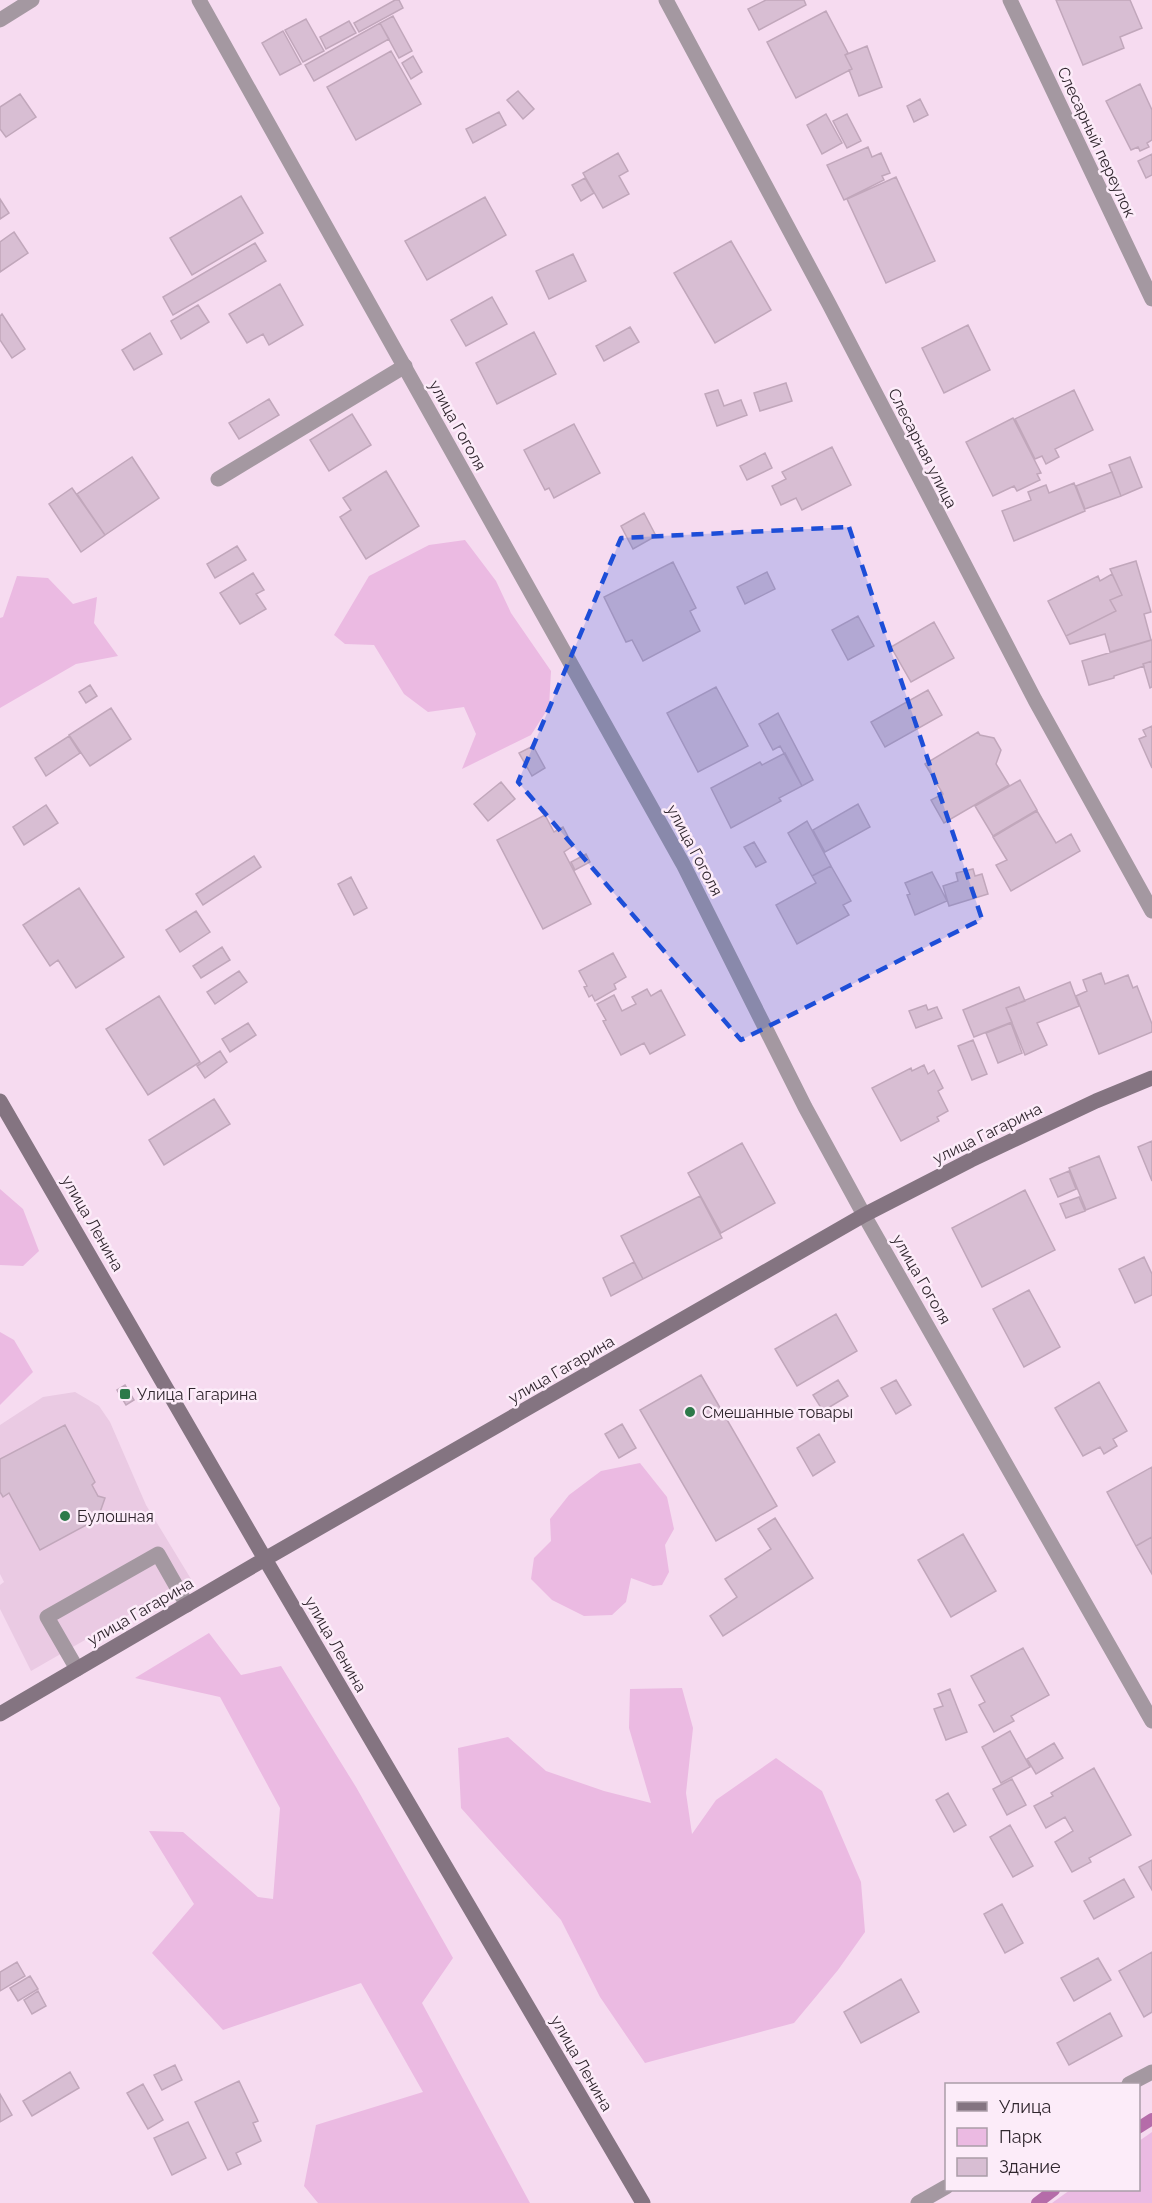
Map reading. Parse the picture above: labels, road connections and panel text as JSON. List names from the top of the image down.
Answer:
{
  "streets": {
    "main road": ["улица Гагарина", "улица Ленина"],
    "street": ["Слесарный переулок", "улица Гоголя", "Слесарная улица"]
  },
  "crossings": [
    ["улица Гоголя", "улица Гагарина"],
    ["улица Гагарина", "улица Ленина"]
  ],
  "places": {
    "transit": ["Улица Гагарина"],
    "other": ["Смешанные товары", "Булошная"]
  },
  "legend": ["Улица", "Парк", "Здание"]
}
